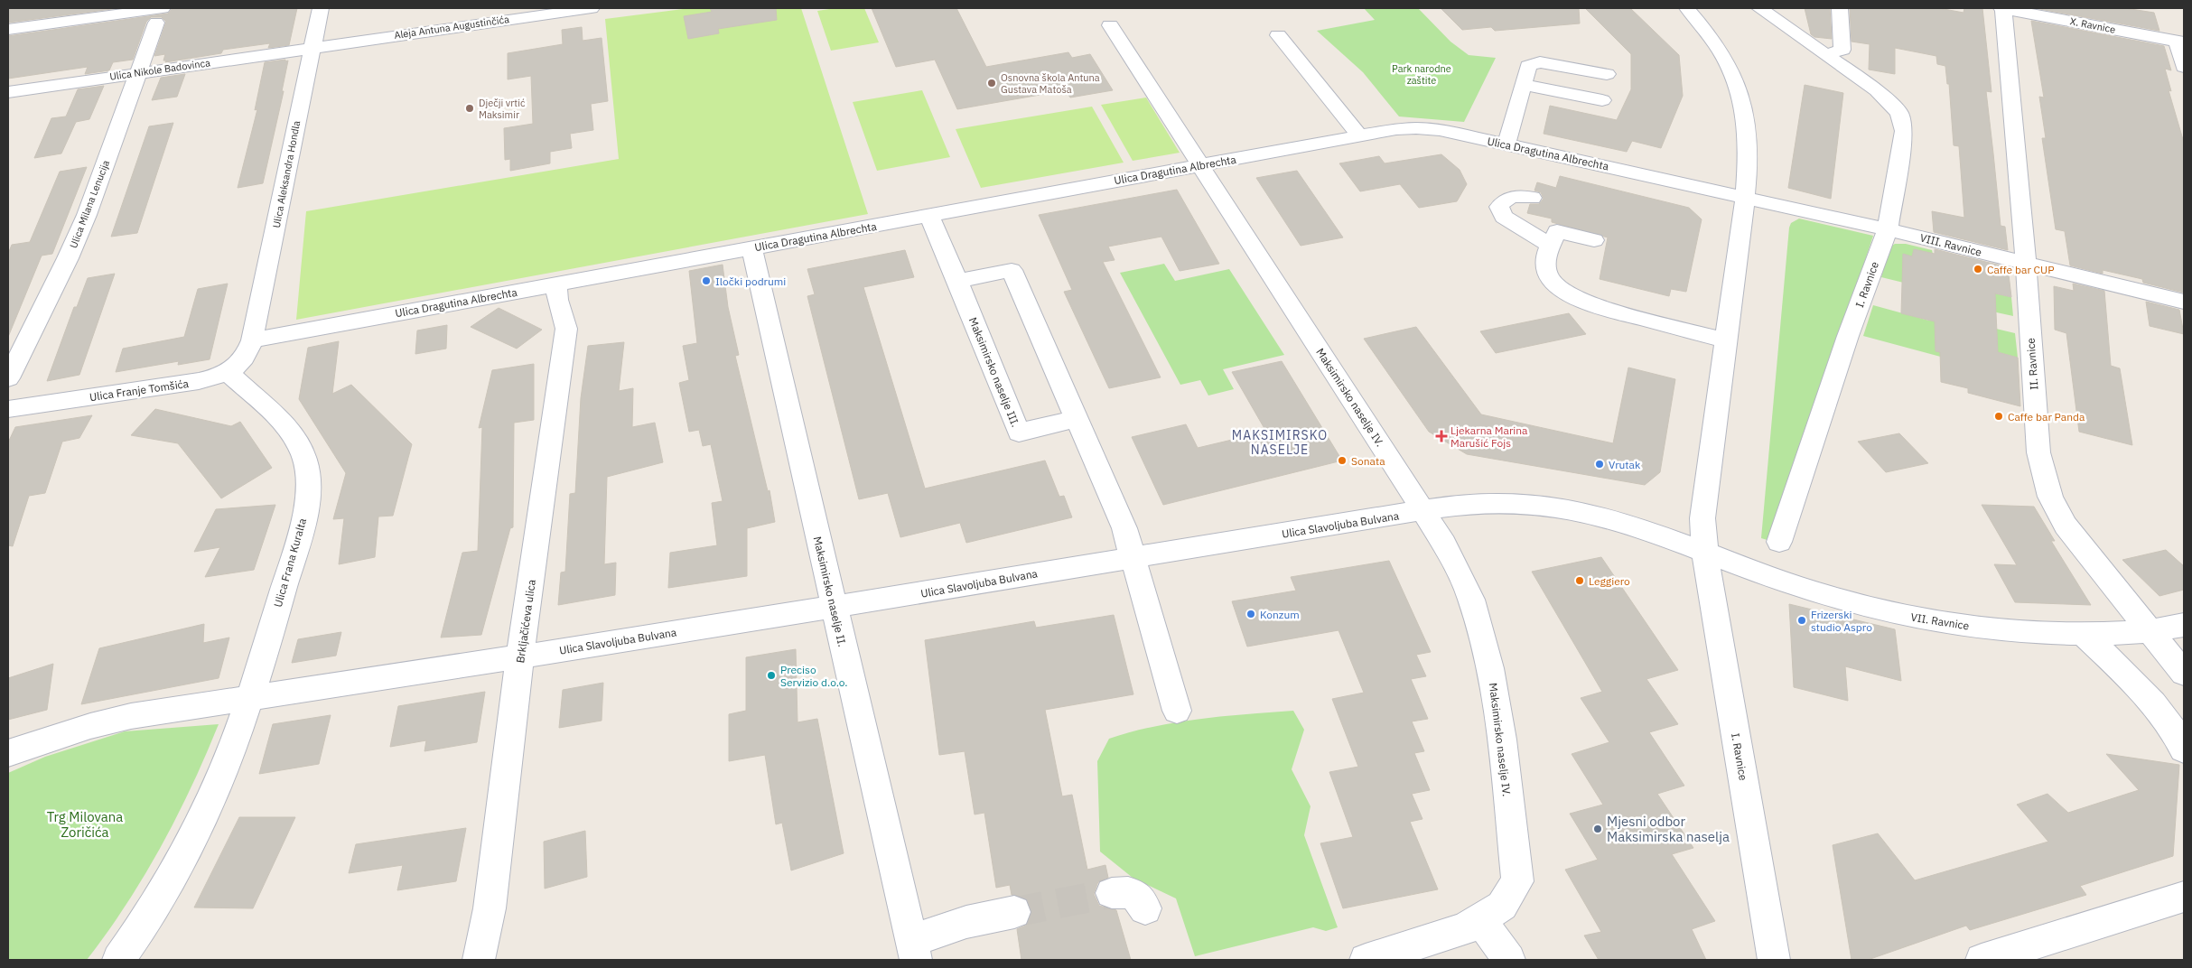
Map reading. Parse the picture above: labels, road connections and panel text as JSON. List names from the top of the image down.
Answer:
{
  "streets": {
    "street": [
      "X. Ravnice",
      "Aleja Antuna Augustinčića",
      "Ulica Nikole Badovinca",
      "Ulica Dragutina Albrechta",
      "Ulica Aleksandra Hondla",
      "Ulica Milana Lenucija",
      "VIII. Ravnice",
      "I. Ravnice",
      "II. Ravnice",
      "Maksimirsko naselje III.",
      "Ulica Franje Tomšića",
      "Maksimirsko naselje IV.",
      "Ulica Slavoljuba Bulvana",
      "Ulica Frana Kuralta",
      "Maksimirsko naselje II.",
      "Brkljačićeva ulica",
      "VII. Ravnice"
    ]
  },
  "crossings": [
    ["X. Ravnice", "II. Ravnice"],
    ["Aleja Antuna Augustinčića", "Ulica Nikole Badovinca"],
    ["Aleja Antuna Augustinčića", "Ulica Aleksandra Hondla"],
    ["Ulica Nikole Badovinca", "Ulica Aleksandra Hondla"],
    ["Ulica Nikole Badovinca", "Ulica Milana Lenucija"],
    ["Ulica Dragutina Albrechta", "Ulica Aleksandra Hondla"],
    ["Ulica Dragutina Albrechta", "VIII. Ravnice"],
    ["Ulica Dragutina Albrechta", "Maksimirsko naselje III."],
    ["Ulica Dragutina Albrechta", "Ulica Franje Tomšića"],
    ["Ulica Dragutina Albrechta", "Maksimirsko naselje IV."],
    ["Ulica Dragutina Albrechta", "Maksimirsko naselje II."],
    ["Ulica Dragutina Albrechta", "Brkljačićeva ulica"],
    ["Ulica Aleksandra Hondla", "Ulica Franje Tomšića"],
    ["VIII. Ravnice", "I. Ravnice"],
    ["VIII. Ravnice", "II. Ravnice"],
    ["I. Ravnice", "Ulica Slavoljuba Bulvana"],
    ["I. Ravnice", "VII. Ravnice"],
    ["II. Ravnice", "VII. Ravnice"],
    ["Ulica Franje Tomšića", "Ulica Frana Kuralta"],
    ["Maksimirsko naselje IV.", "Ulica Slavoljuba Bulvana"],
    ["Ulica Slavoljuba Bulvana", "Ulica Frana Kuralta"],
    ["Ulica Slavoljuba Bulvana", "Maksimirsko naselje II."],
    ["Ulica Slavoljuba Bulvana", "Brkljačićeva ulica"],
    ["Ulica Slavoljuba Bulvana", "VII. Ravnice"]
  ],
  "districts": ["MAKSIMIRSKO NASELJE"],
  "parks": ["Park narodne zaštite", "Trg Milovana Zoričića"],
  "places": {
    "other": [
      "Osnovna škola Antuna Gustava Matoša",
      "Dječji vrtić Maksimir",
      "Caffe bar CUP",
      "Iločki podrumi",
      "Caffe bar Panda",
      "Sonata",
      "Vrutak",
      "Leggiero",
      "Konzum",
      "Frizerski studio Aspro",
      "Preciso Servizio d.o.o.",
      "Mjesni odbor Maksimirska naselja"
    ],
    "health": ["Ljekarna Marina Marušić Fojs"]
  }
}
